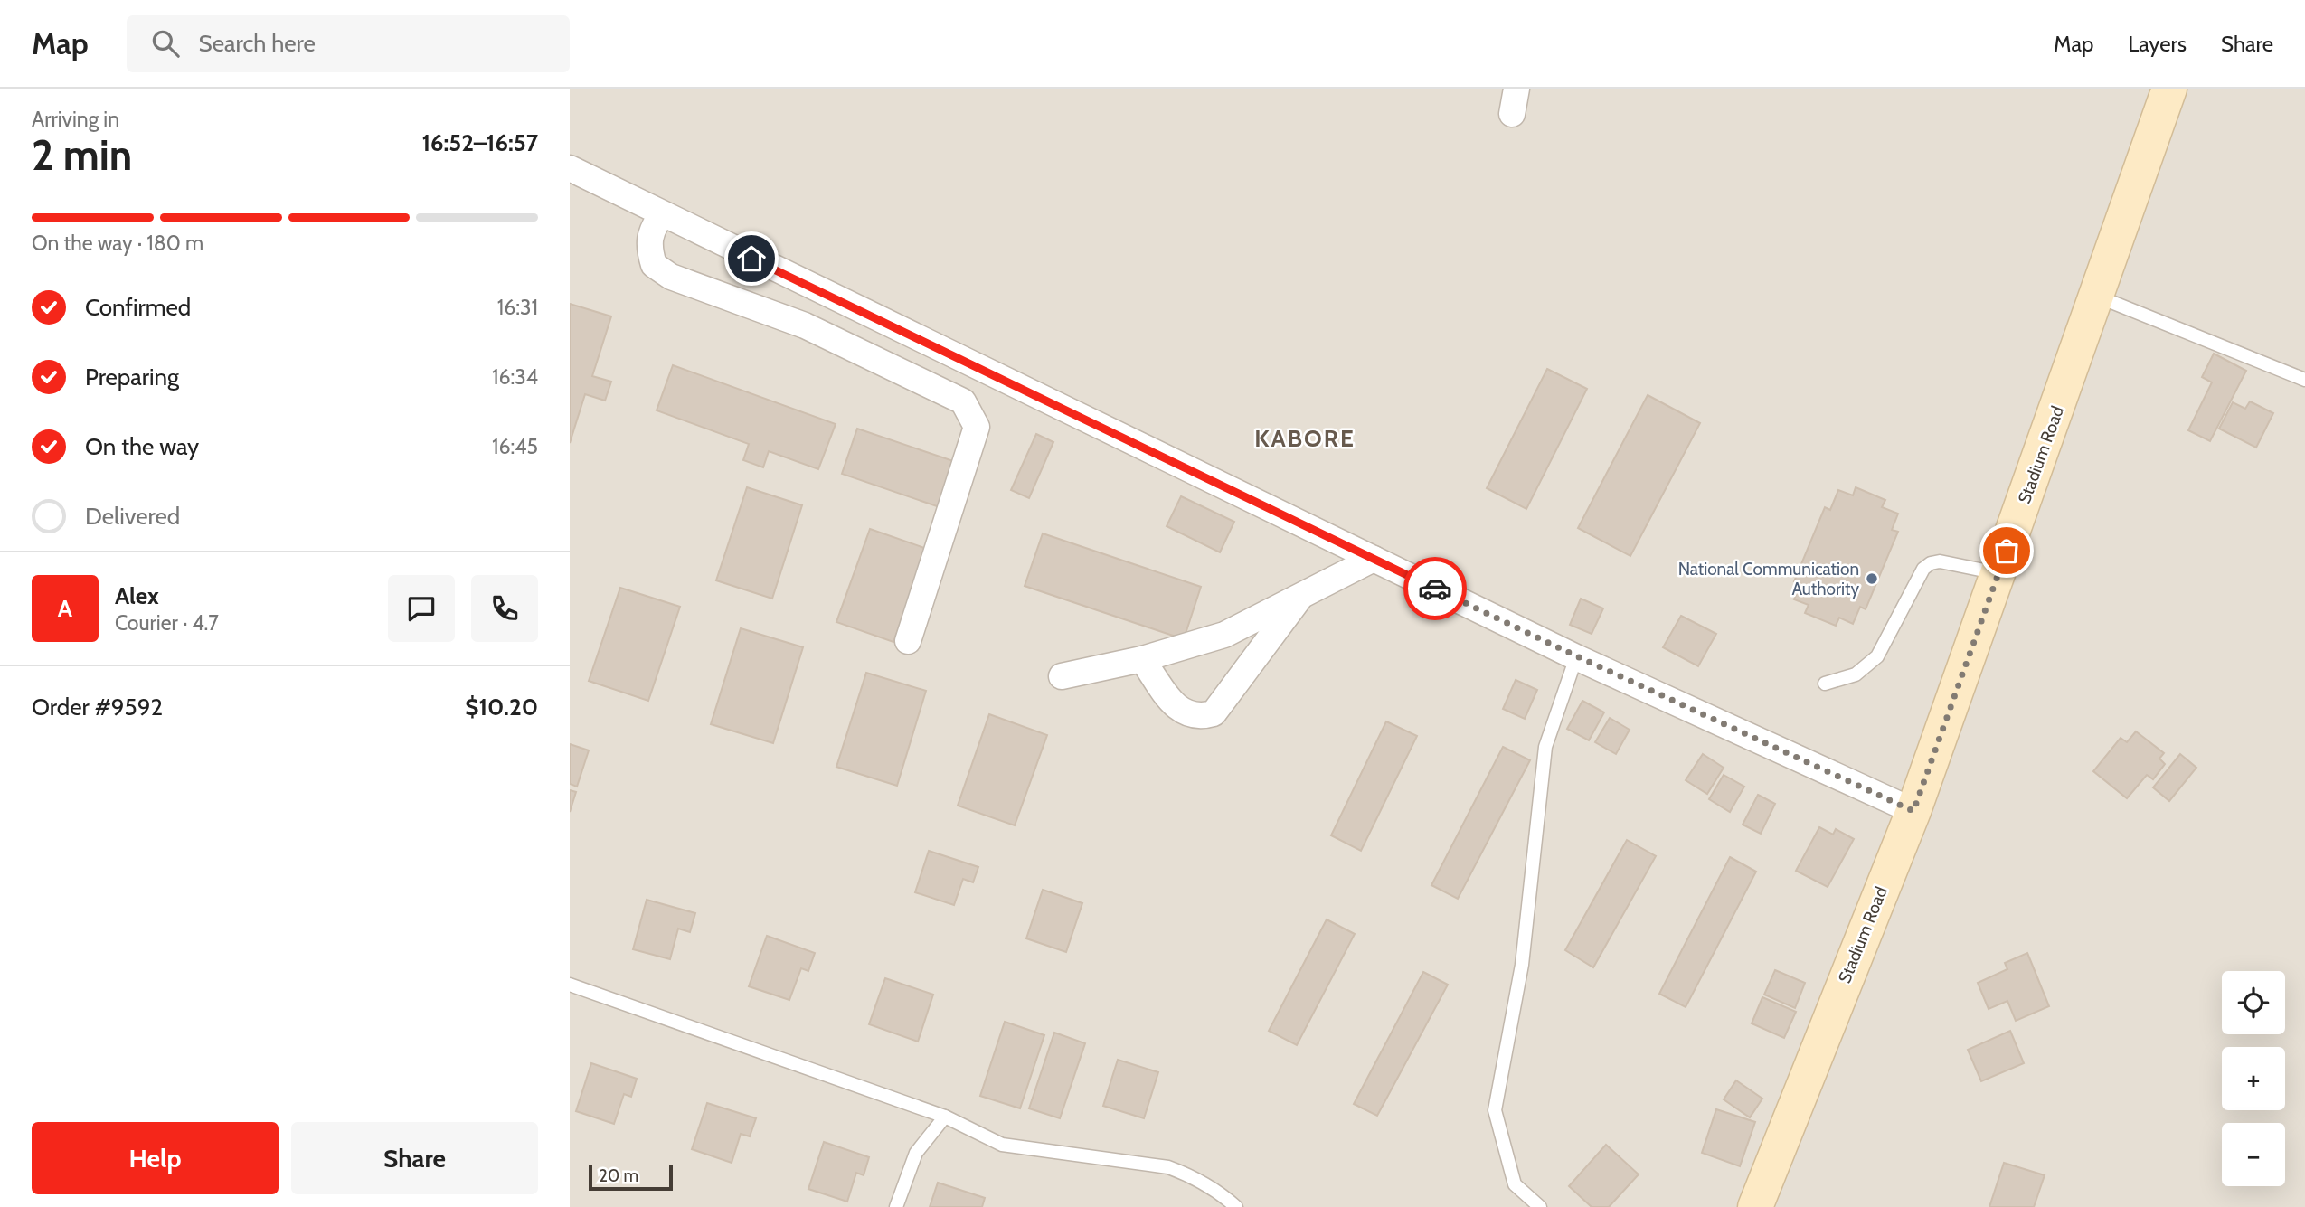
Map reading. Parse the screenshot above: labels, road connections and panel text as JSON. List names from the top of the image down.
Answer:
{
  "streets": {
    "main road": ["Stadium Road"]
  },
  "districts": ["KABORE"],
  "places": ["National Communication Authority"],
  "scale_bar": "20 m",
  "page": {
    "header": "Map",
    "search": "Search here",
    "nav": ["Map", "Layers", "Share"],
    "heading": ["2 min", "Arriving in", "16:52–16:57"],
    "panel": [
      "Alex",
      "Courier · 4.7",
      "Order #9592",
      "$10.20"
    ],
    "bar": "On the way · 180 m",
    "list": [
      ["Confirmed", "16:31"],
      ["Preparing", "16:34"],
      ["On the way", "16:45"],
      "Delivered"
    ],
    "round": "A",
    "map_buttons": ["+", "−"],
    "buttons": ["Help", "Share"],
    "scale": "20 m"
  }
}
